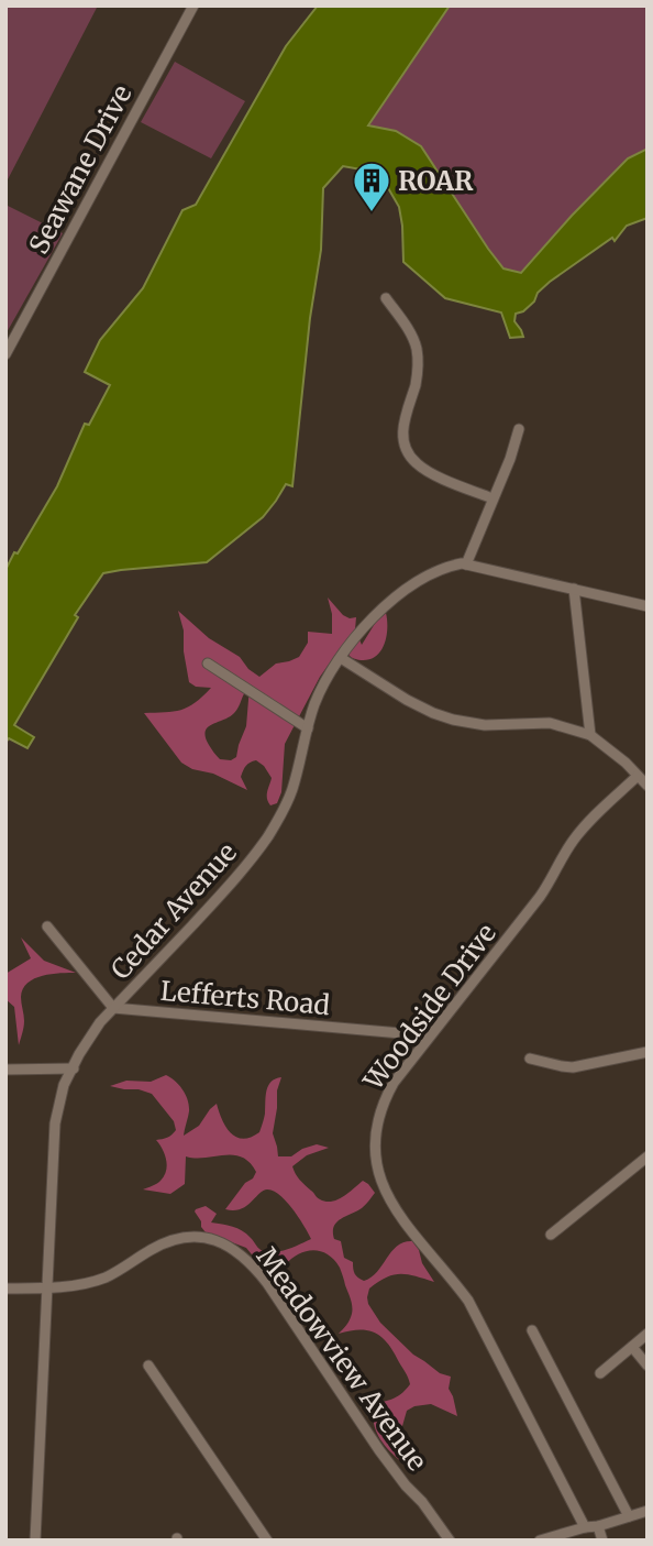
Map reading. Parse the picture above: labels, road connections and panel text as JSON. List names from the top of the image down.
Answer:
{
  "streets": {
    "street": [
      "Seawane Drive",
      "Cedar Avenue",
      "Lefferts Road",
      "Woodside Drive",
      "Meadowview Avenue"
    ]
  },
  "crossings": [
    ["Cedar Avenue", "Lefferts Road"],
    ["Cedar Avenue", "Meadowview Avenue"],
    ["Lefferts Road", "Woodside Drive"]
  ],
  "places": {
    "building": ["ROAR"]
  }
}
